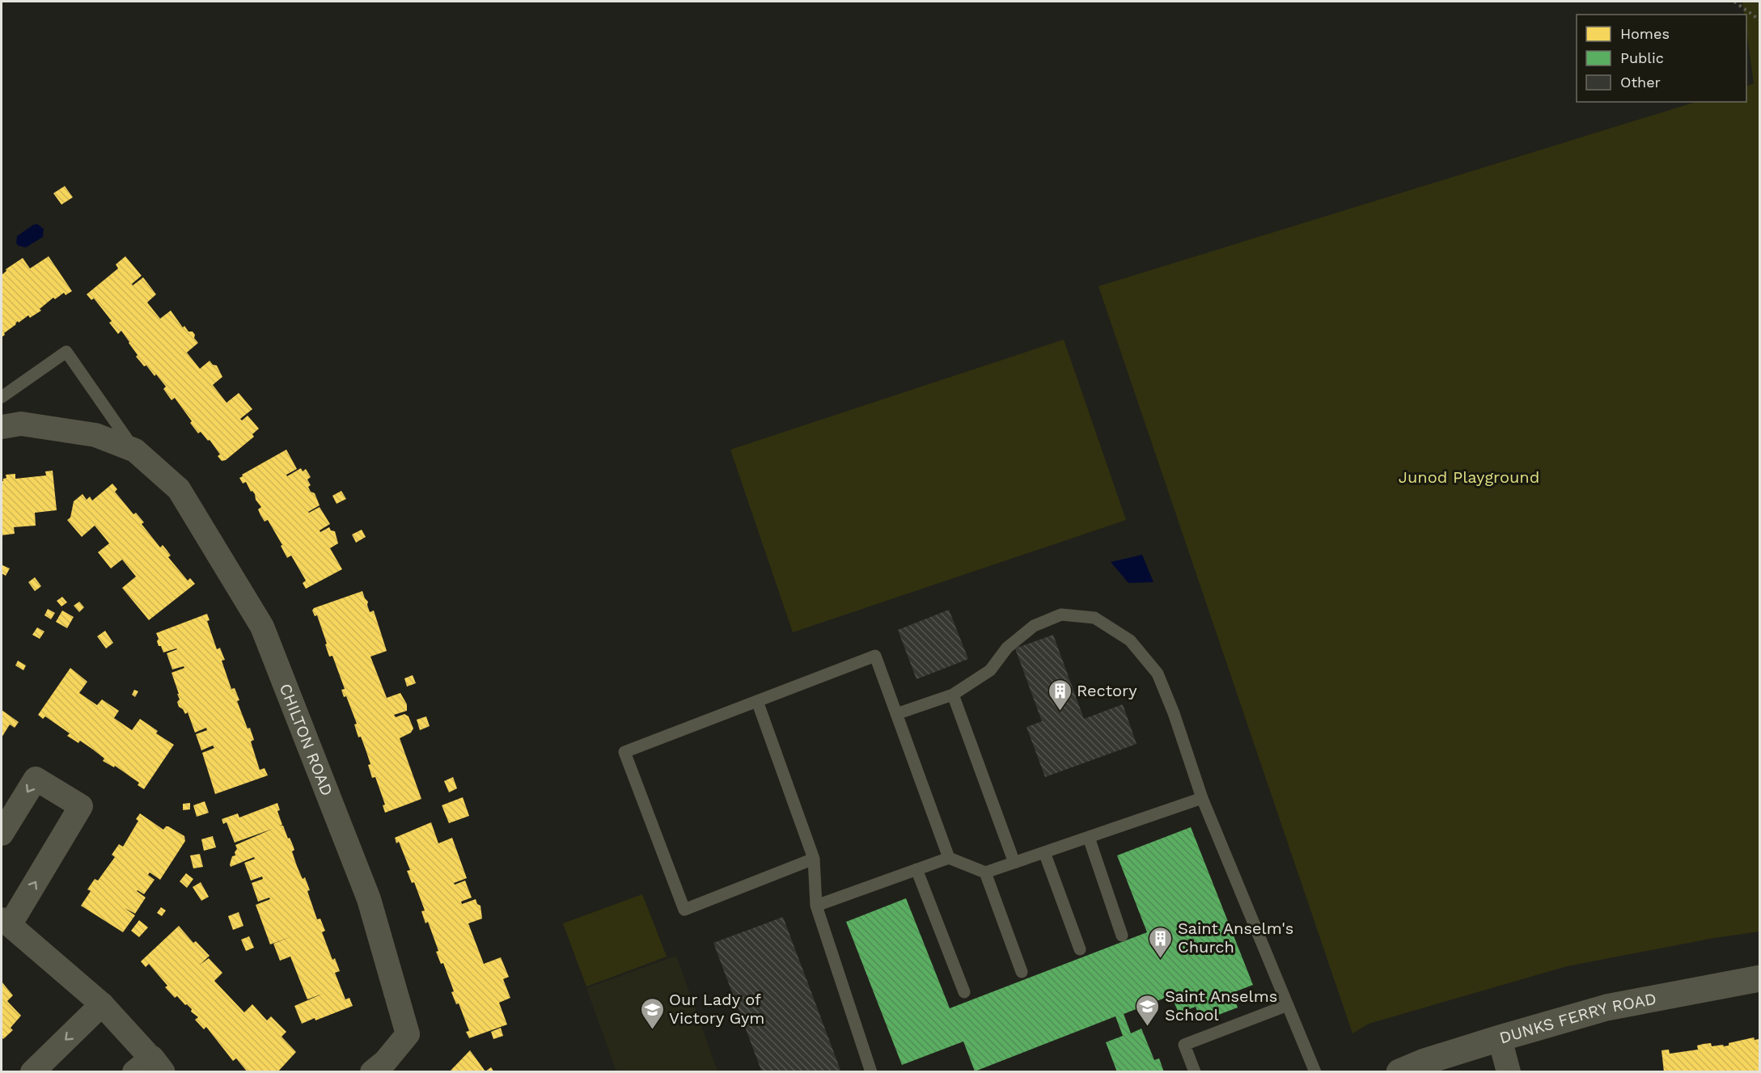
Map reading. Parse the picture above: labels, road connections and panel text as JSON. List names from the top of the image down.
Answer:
{
  "streets": {
    "street": ["CHILTON ROAD", "DUNKS FERRY ROAD"]
  },
  "parks": ["Junod Playground"],
  "places": {
    "building": ["Rectory", "Saint Anselm's Church"],
    "school or university": ["Saint Anselms School", "Our Lady of Victory Gym"]
  },
  "legend": ["Homes", "Public", "Other"]
}
